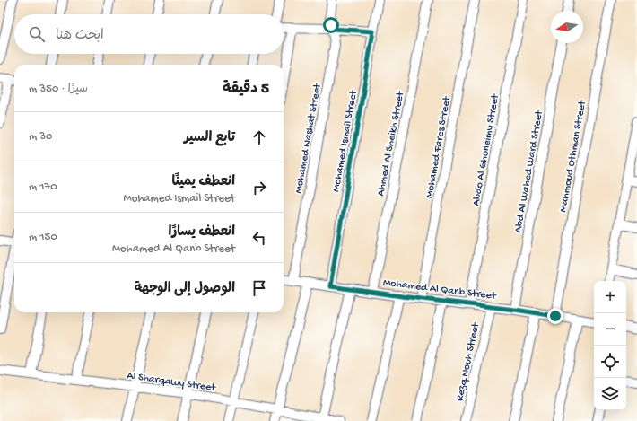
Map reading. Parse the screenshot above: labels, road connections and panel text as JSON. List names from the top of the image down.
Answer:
{
  "streets": {
    "street": [
      "Mohamed Nashat Street",
      "Mohamed Ismail Street",
      "Ahmed Al Sheikh Street",
      "Mohamed Fares Street",
      "Abdo Al Ghoneimy Street",
      "Mahmoud Othman Street",
      "Abd Al Wahed Ward Street",
      "Mohamed Al Qanb Street",
      "Rezq Nouh Street",
      "Al Sharqawy Street"
    ]
  },
  "crossings": [
    ["Mohamed Nashat Street", "Mohamed Al Qanb Street"],
    ["Mohamed Ismail Street", "Mohamed Al Qanb Street"],
    ["Ahmed Al Sheikh Street", "Mohamed Al Qanb Street"],
    ["Mohamed Fares Street", "Mohamed Al Qanb Street"],
    ["Abdo Al Ghoneimy Street", "Mohamed Al Qanb Street"],
    ["Mahmoud Othman Street", "Mohamed Al Qanb Street"],
    ["Abd Al Wahed Ward Street", "Mohamed Al Qanb Street"],
    ["Mohamed Al Qanb Street", "Rezq Nouh Street"]
  ],
  "north": "left",
  "page": {
    "search": "ابحث هنا",
    "heading": ["5 دقيقة", "سيرًا · 350 m"],
    "list": [
      ["تابع السير", "30 m"],
      ["انعطف يمينًا", "Mohamed Ismail Street", "170 m"],
      ["انعطف يسارًا", "Mohamed Al Qanb Street", "150 m"],
      "الوصول إلى الوجهة"
    ],
    "map_buttons": ["+", "−"]
  }
}
